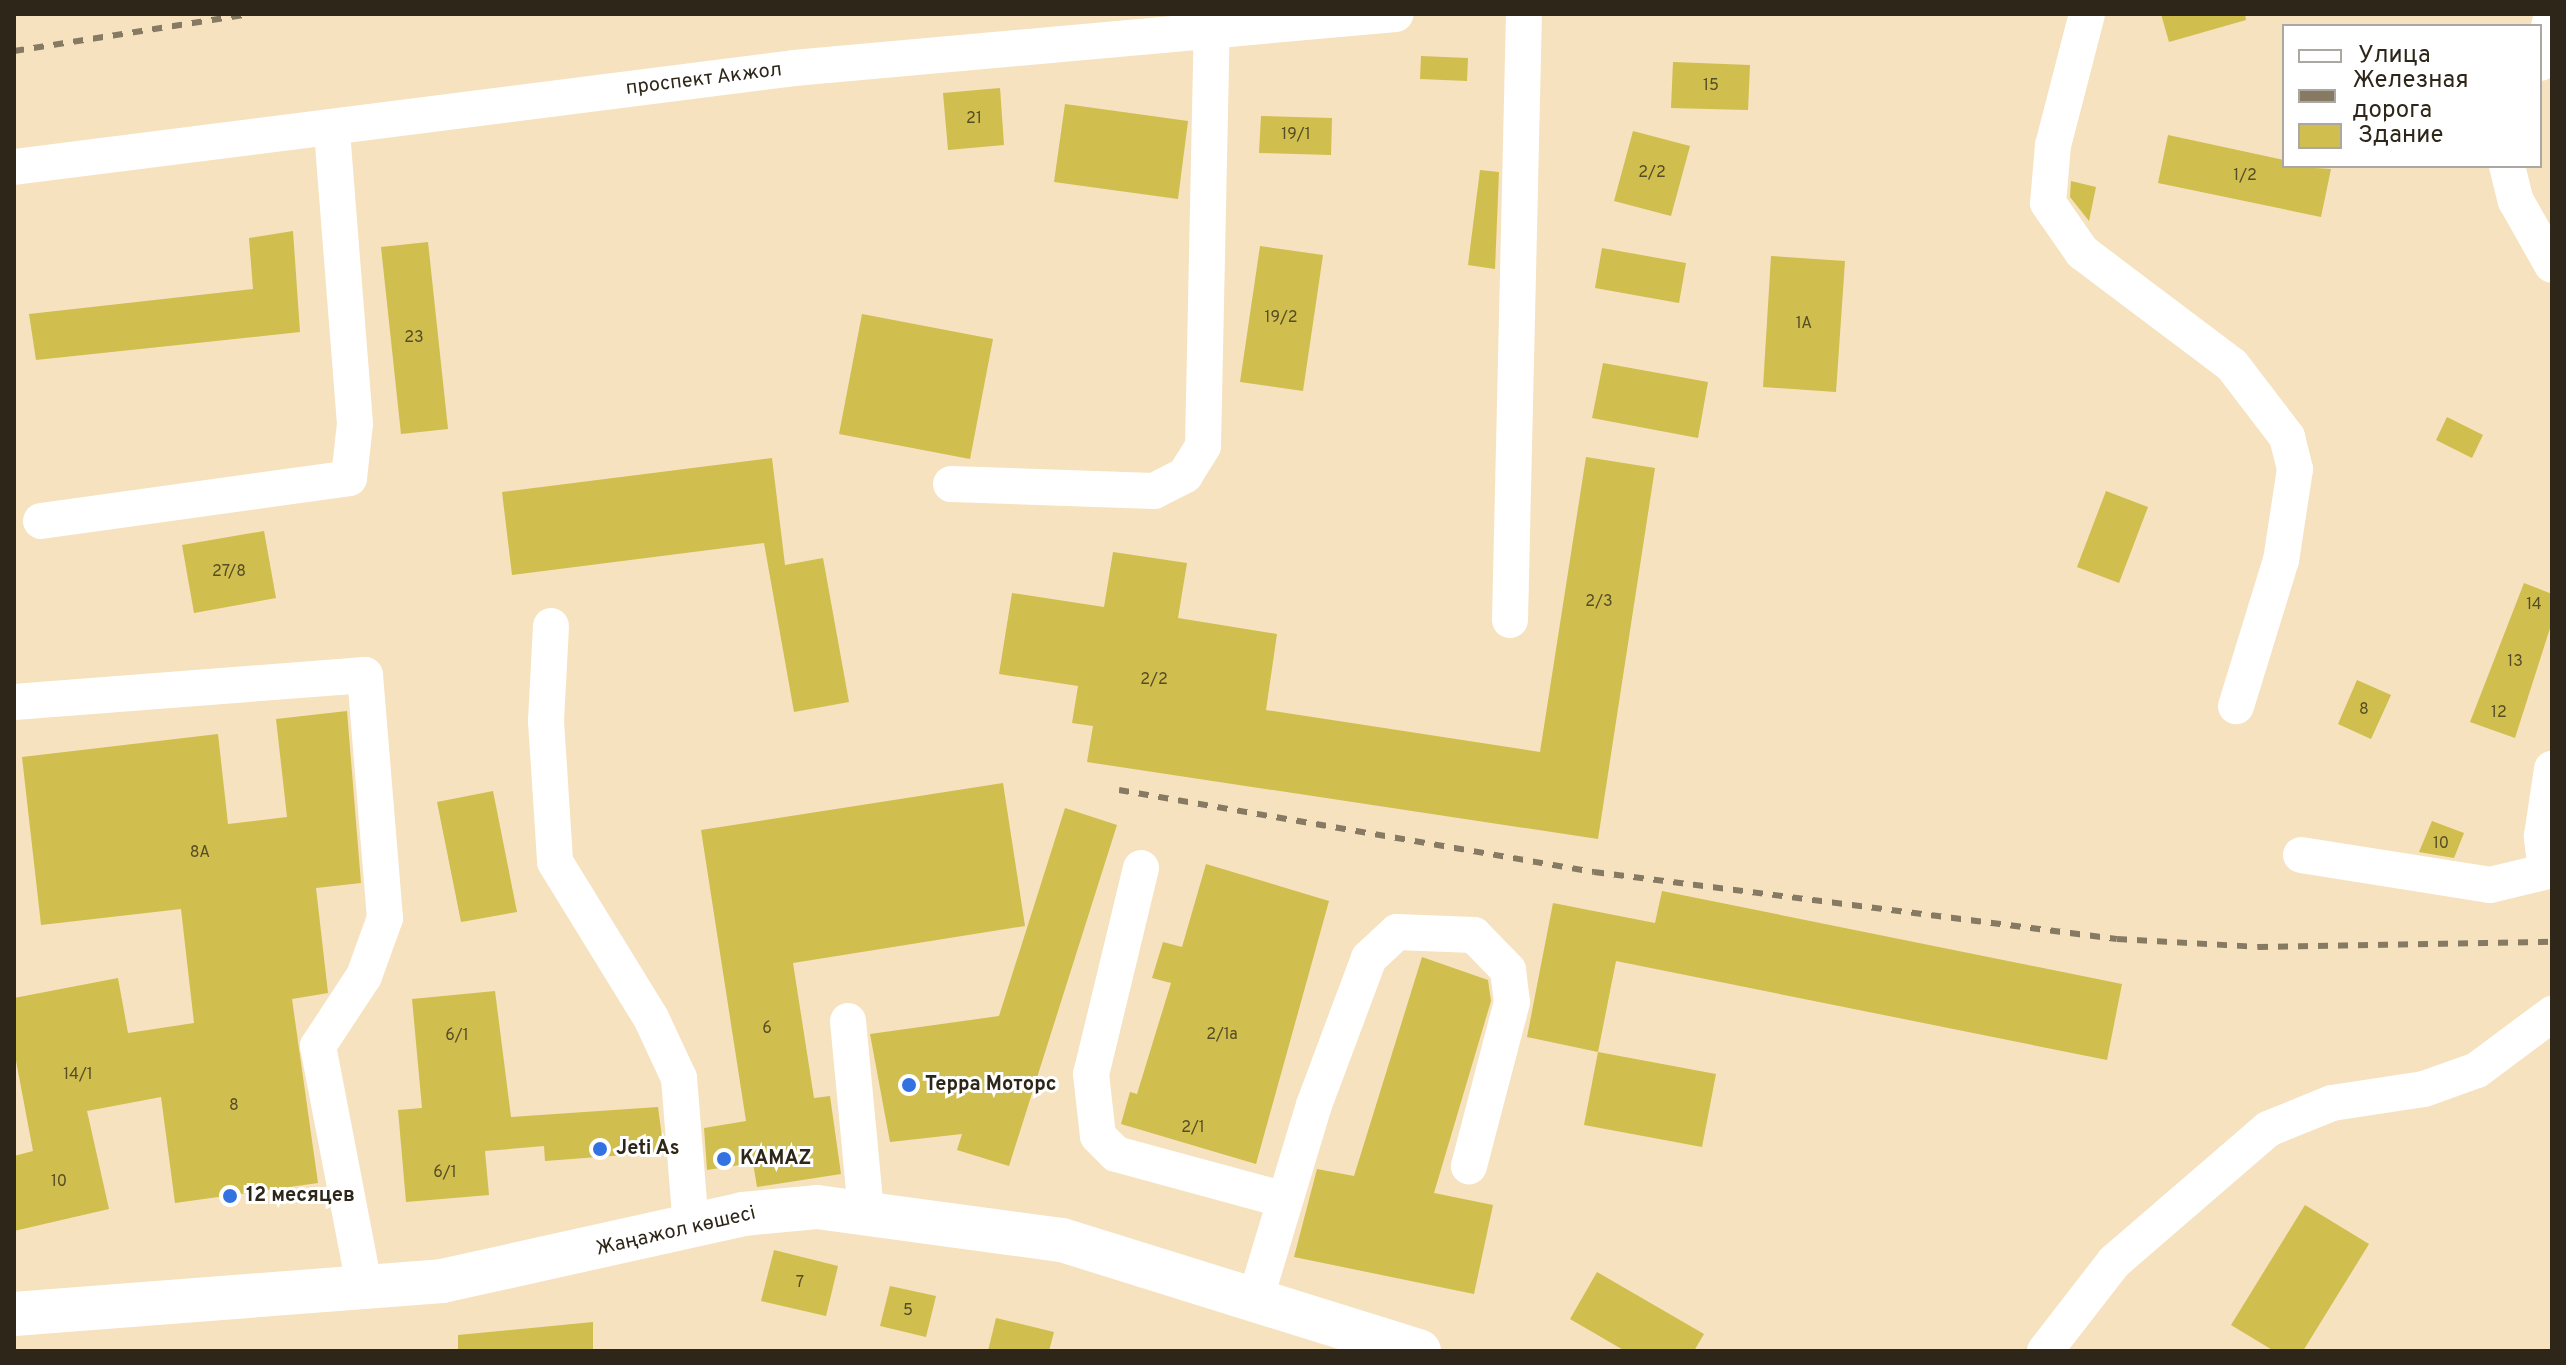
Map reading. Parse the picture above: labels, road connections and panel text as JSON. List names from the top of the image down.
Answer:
{
  "streets": {
    "main road": ["Жаңажол көшесі"],
    "street": ["проспект Акжол"]
  },
  "places": [
    "Терра Моторс",
    "Jeti As",
    "KAMAZ",
    "12 месяцев"
  ],
  "house_numbers": [
    "15",
    "21",
    "19/1",
    "2/2",
    "1/2",
    "19/2",
    "1А",
    "23",
    "27/8",
    "2/3",
    "14",
    "13",
    "2/2",
    "8",
    "12",
    "10",
    "8А",
    "6",
    "2/1а",
    "6/1",
    "14/1",
    "8",
    "2/1",
    "6/1",
    "10",
    "7",
    "5"
  ],
  "legend": ["Улица", "Железная дорога", "Здание"]
}
